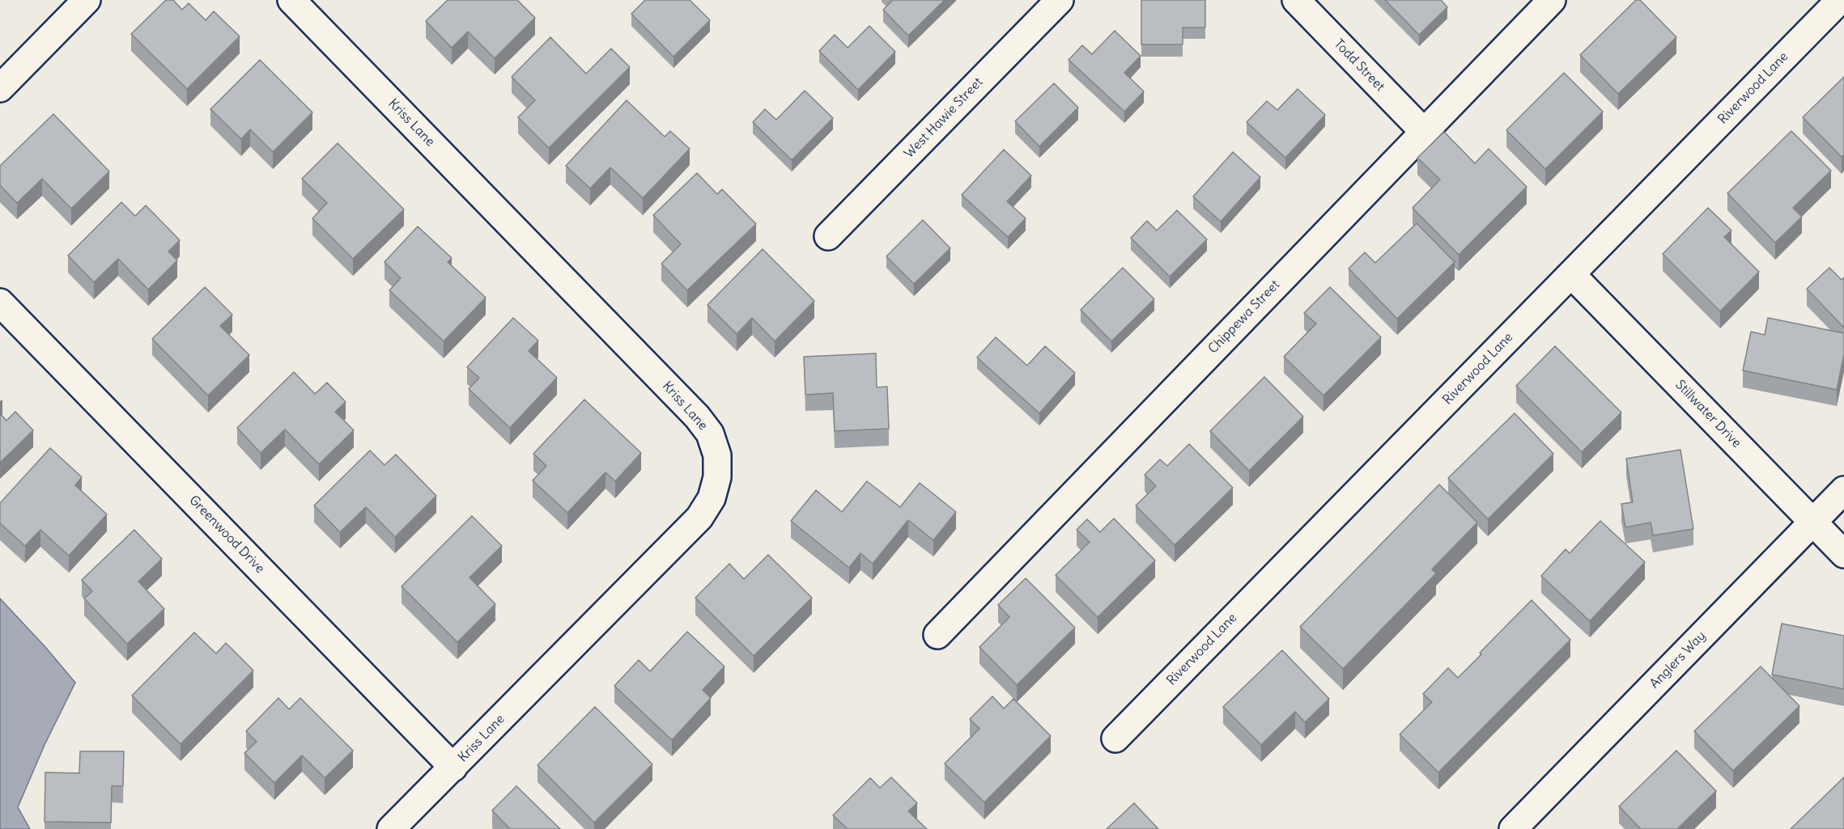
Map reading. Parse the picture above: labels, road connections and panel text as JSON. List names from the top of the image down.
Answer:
{
  "streets": {
    "street": [
      "Todd Street",
      "Riverwood Lane",
      "West Hawie Street",
      "Kriss Lane",
      "Chippewa Street",
      "Stillwater Drive",
      "Greenwood Drive",
      "Anglers Way"
    ]
  },
  "crossings": [
    ["Todd Street", "Chippewa Street"],
    ["Riverwood Lane", "Stillwater Drive"],
    ["Kriss Lane", "Greenwood Drive"],
    ["Stillwater Drive", "Anglers Way"]
  ]
}
